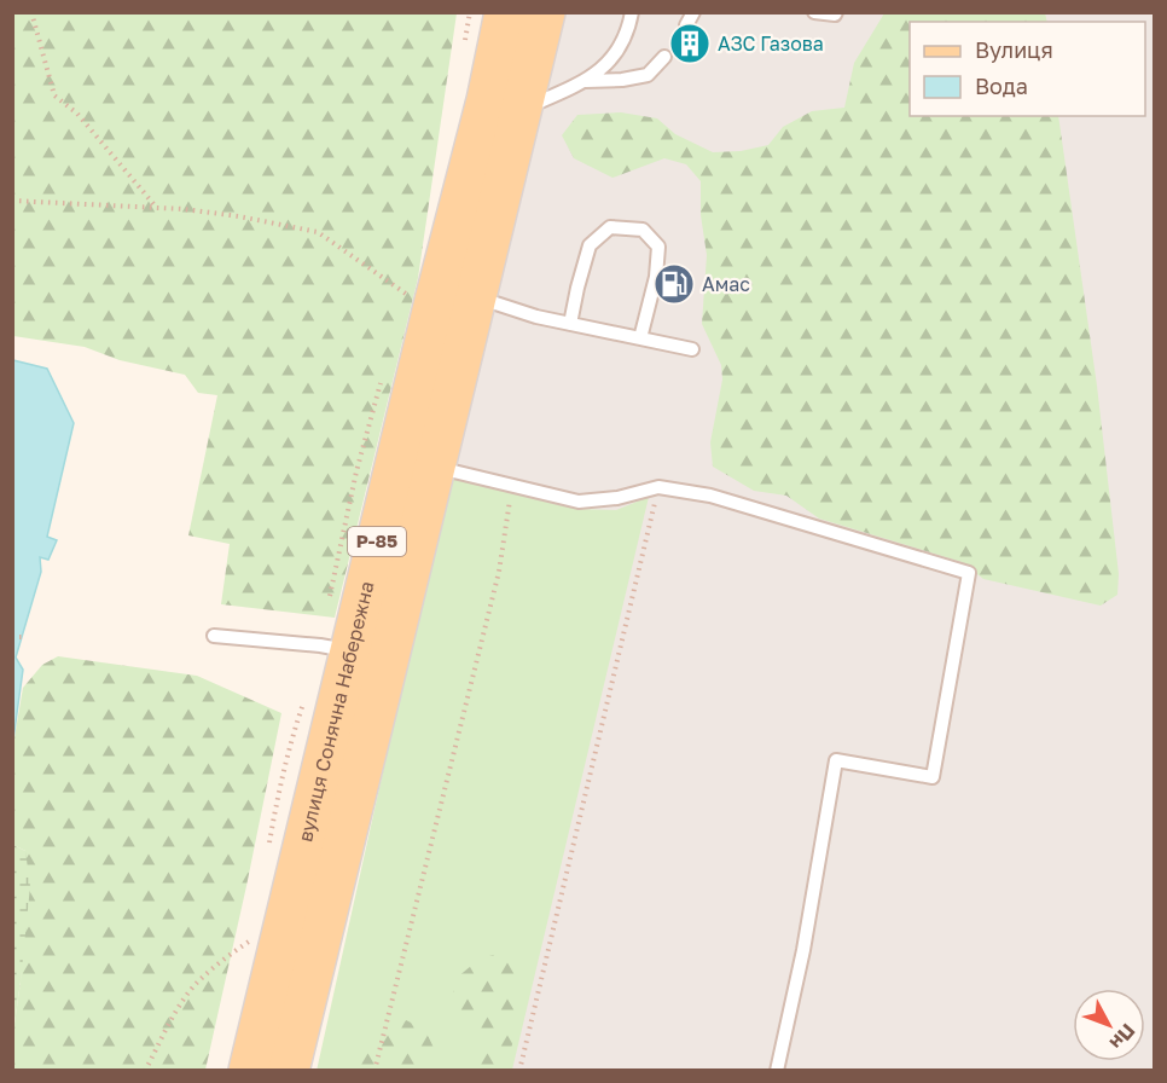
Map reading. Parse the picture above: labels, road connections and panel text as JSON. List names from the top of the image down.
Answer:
{
  "streets": {
    "main road": ["Р-85", "вулиця Сонячна Набережна"]
  },
  "places": {
    "building": ["АЗС Газова"],
    "fuel station": ["Амас"]
  },
  "legend": ["Вулиця", "Вода"],
  "north": "bottom right"
}
